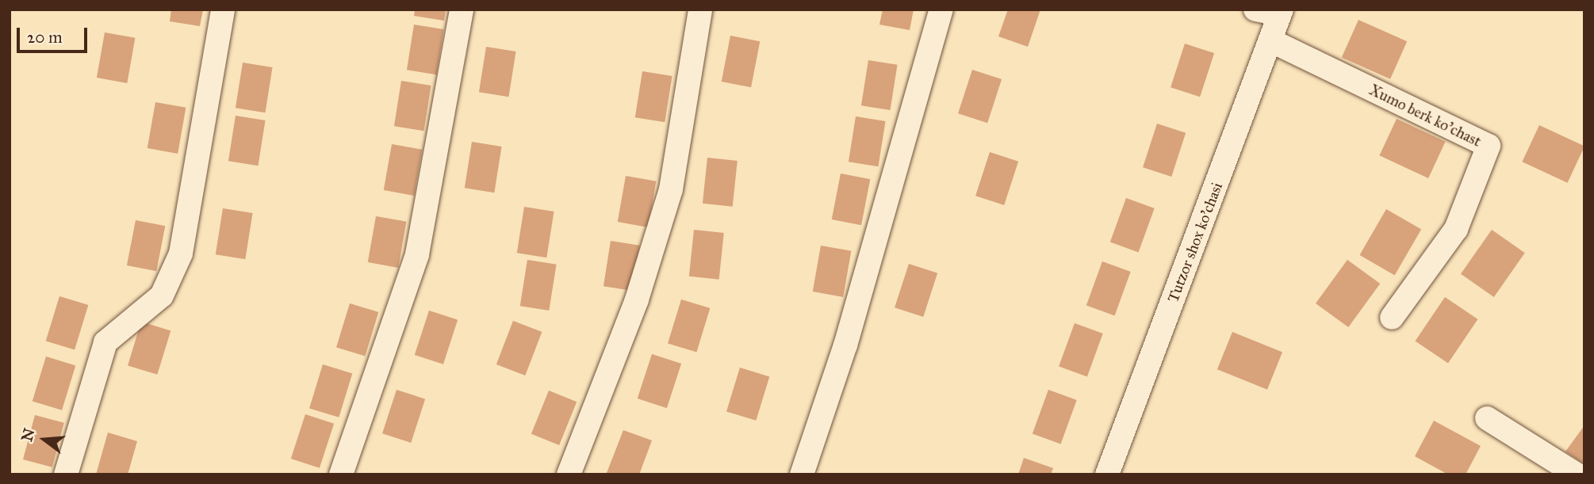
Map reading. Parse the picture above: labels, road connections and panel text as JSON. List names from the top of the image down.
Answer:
{
  "streets": {
    "street": ["Xumo berk ko'chast", "Tutzor shox ko'chasi"]
  },
  "crossings": [
    ["Xumo berk ko'chast", "Tutzor shox ko'chasi"]
  ],
  "scale_bar": "20 m",
  "north": "left"
}
